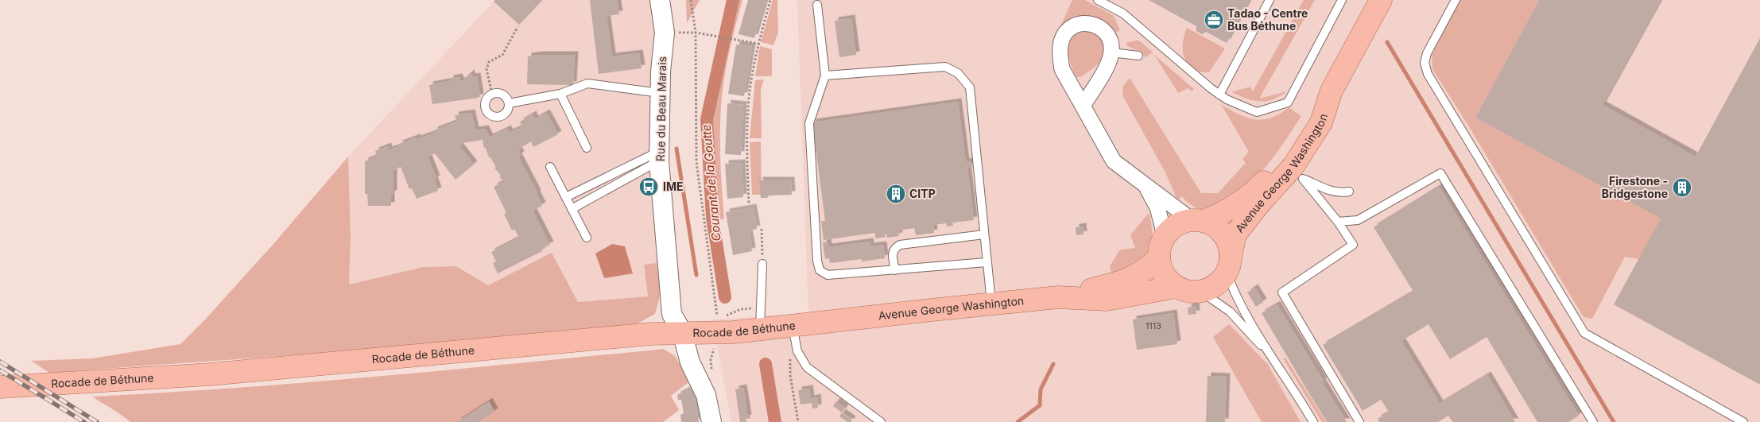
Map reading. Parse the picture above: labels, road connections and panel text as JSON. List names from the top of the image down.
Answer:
{
  "streets": {
    "main road": ["Avenue George Washington", "Rocade de Béthune"],
    "street": ["Rue du Beau Marais"]
  },
  "crossings": [
    ["Rue du Beau Marais", "Rocade de Béthune"],
    ["Avenue George Washington", "Rocade de Béthune"]
  ],
  "water": ["Courant de la Goutte"],
  "places": {
    "office": ["Tadao - Centre Bus Béthune"],
    "bus stop": ["IME"],
    "building": ["Firestone - Bridgestone", "CITP"]
  },
  "house_numbers": ["1113"]
}
